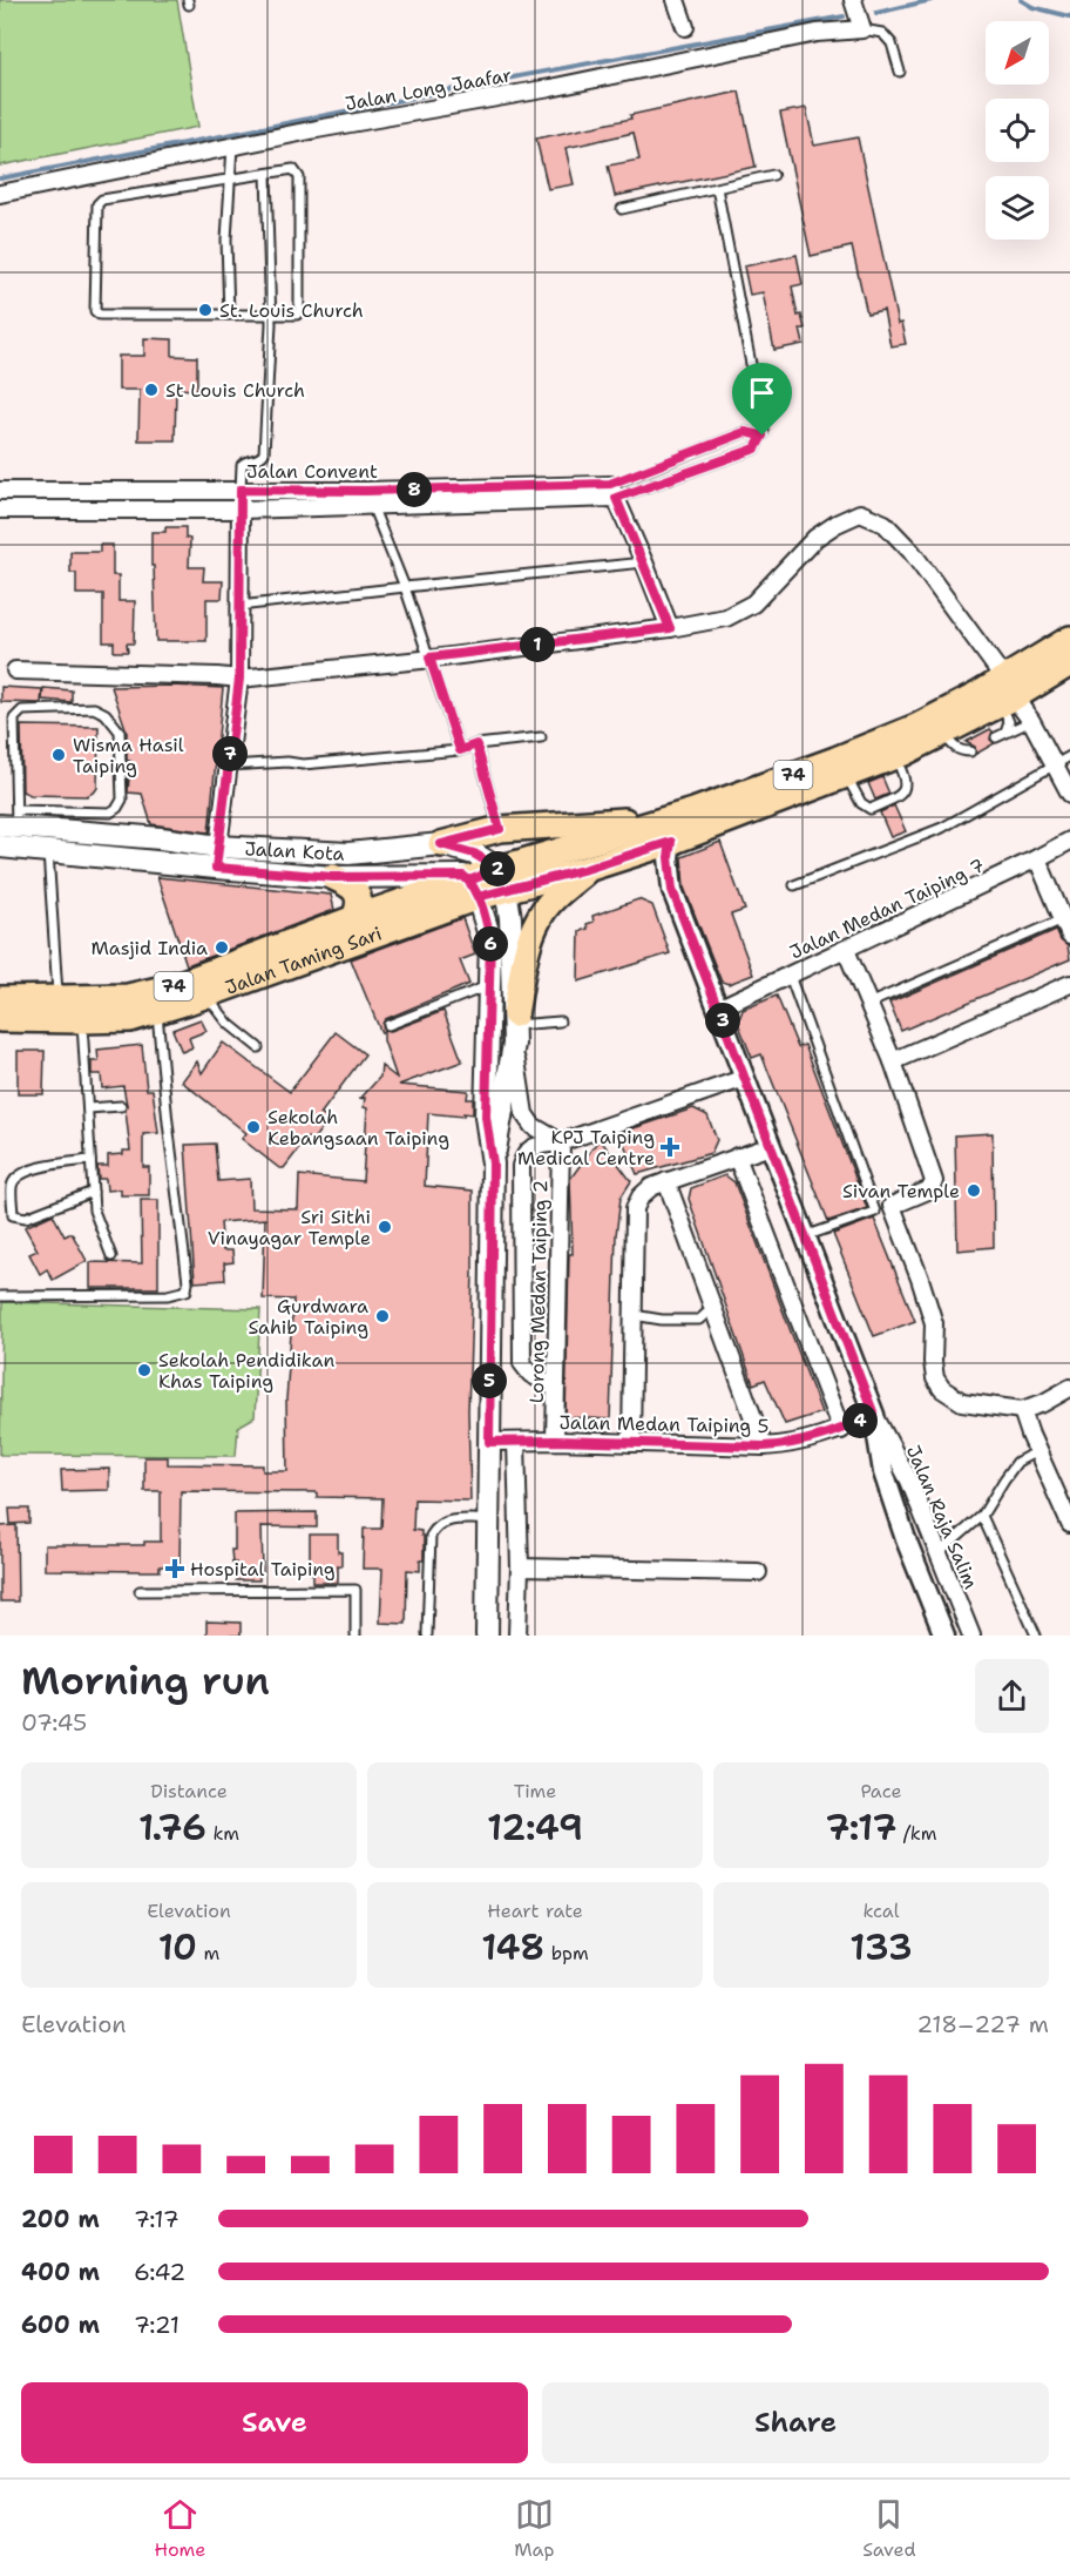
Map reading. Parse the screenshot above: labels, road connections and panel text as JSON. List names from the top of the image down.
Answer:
{
  "streets": {
    "main road": ["74", "Jalan Kota", "Jalan Taming Sari"],
    "street": [
      "Jalan Long Jaafar",
      "Jalan Convent",
      "Jalan Medan Taiping 7",
      "Lorong Medan Taiping 2",
      "Jalan Medan Taiping 5",
      "Jalan Raja Salim"
    ]
  },
  "crossings": [
    ["74", "Jalan Kota"],
    ["74", "Jalan Taming Sari"],
    ["Jalan Kota", "Jalan Taming Sari"],
    ["Lorong Medan Taiping 2", "Jalan Medan Taiping 5"],
    ["Jalan Medan Taiping 5", "Jalan Raja Salim"]
  ],
  "places": {
    "other": [
      "St. Louis Church",
      "St Louis Church",
      "Wisma Hasil Taiping",
      "Masjid India",
      "Sekolah Kebangsaan Taiping",
      "Sivan Temple",
      "Sri Sithi Vinayagar Temple",
      "Gurdwara Sahib Taiping",
      "Sekolah Pendidikan Khas Taiping"
    ],
    "health": ["KPJ Taiping Medical Centre", "Hospital Taiping"]
  },
  "north": "bottom left",
  "page": {
    "pins": [
      "8",
      "1",
      "7",
      "2",
      "6",
      "3",
      "5",
      "4"
    ],
    "heading": ["Morning run", "07:45"],
    "stats": [
      ["Distance", "1.76 km"],
      ["Time", "12:49"],
      ["Pace", "7:17 /km"],
      ["Elevation", "10 m"],
      ["Heart rate", "148 bpm"],
      ["kcal", "133"]
    ],
    "chart": ["Elevation", "218–227 m"],
    "list": [
      {
        "name": "200 m",
        "note": "7:17"
      },
      {
        "name": "400 m",
        "note": "6:42"
      },
      {
        "name": "600 m",
        "note": "7:21"
      }
    ],
    "buttons": ["Save", "Share"],
    "tabs": ["Home", "Map", "Saved"]
  }
}
